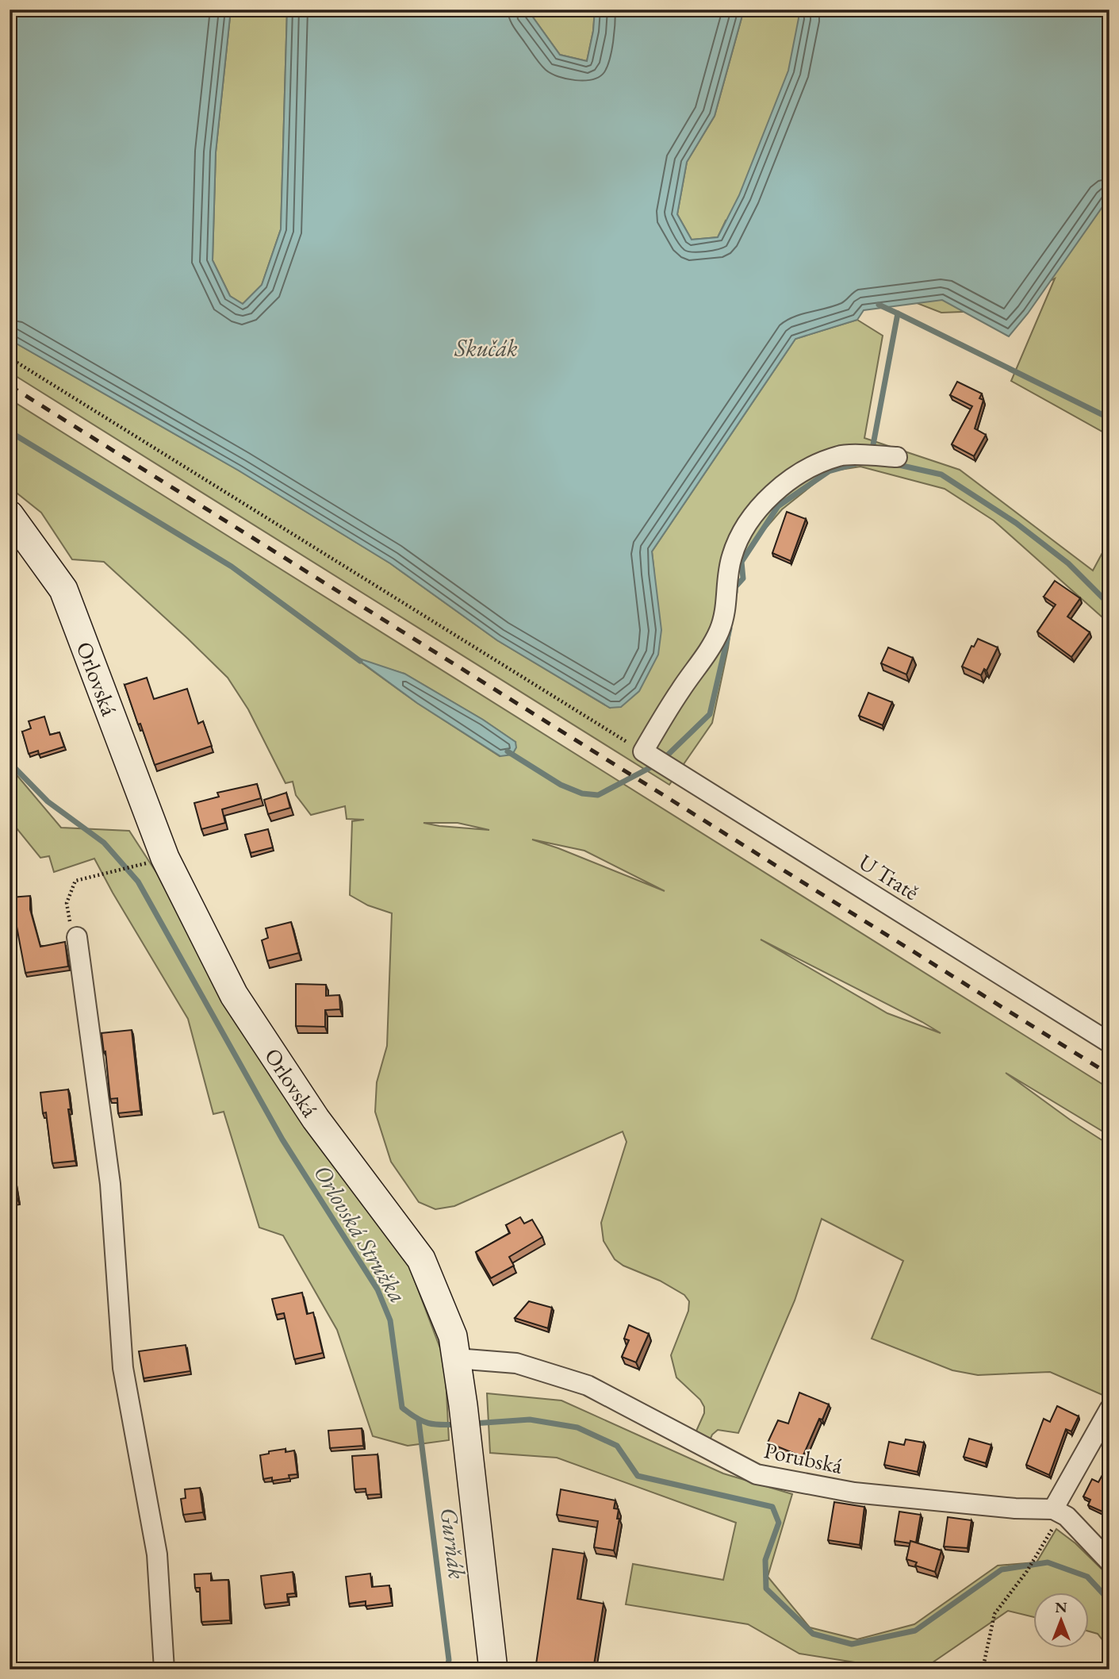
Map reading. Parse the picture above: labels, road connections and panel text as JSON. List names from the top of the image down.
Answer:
{
  "streets": {
    "main road": ["Orlovská"],
    "street": ["U Tratě", "Porubská"]
  },
  "crossings": [
    ["Orlovská", "Porubská"]
  ],
  "water": ["Skučák", "Orlovská Stružka", "Gurňák"],
  "north": "top"
}
